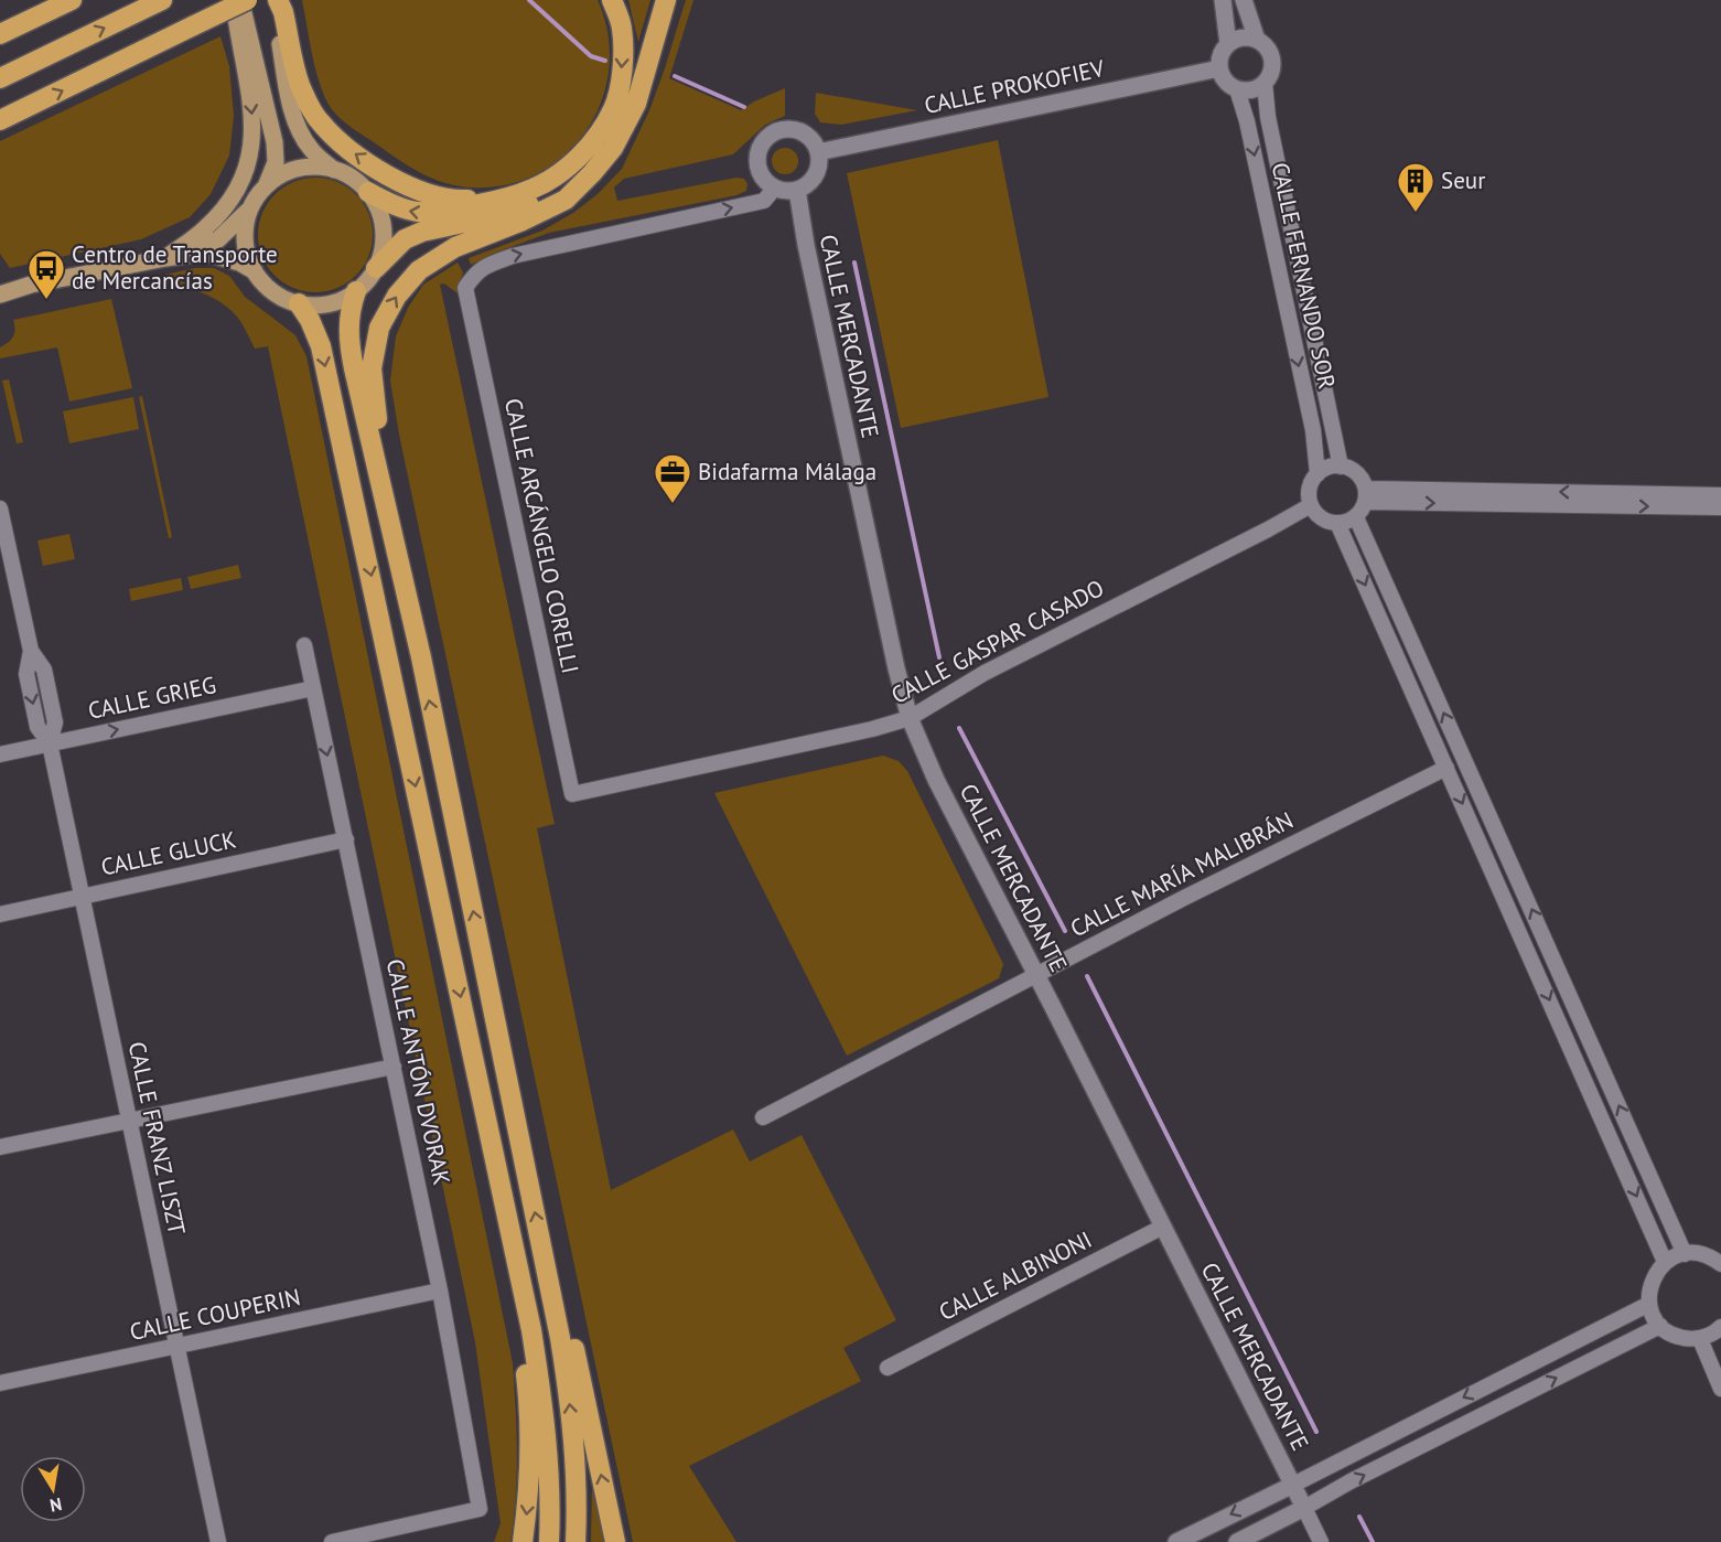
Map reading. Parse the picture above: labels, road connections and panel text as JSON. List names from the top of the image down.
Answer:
{
  "streets": {
    "street": [
      "CALLE PROKOFIEV",
      "CALLE FERNANDO SOR",
      "CALLE MERCADANTE",
      "CALLE ARCÁNGELO CORELLI",
      "CALLE GASPAR CASADO",
      "CALLE GRIEG",
      "CALLE GLUCK",
      "CALLE MARÍA MALIBRÁN",
      "CALLE ANTÓN DVORAK",
      "CALLE FRANZ LISZT",
      "CALLE ALBINONI",
      "CALLE COUPERIN"
    ]
  },
  "crossings": [
    ["CALLE PROKOFIEV", "CALLE FERNANDO SOR"],
    ["CALLE PROKOFIEV", "CALLE MERCADANTE"],
    ["CALLE PROKOFIEV", "CALLE ARCÁNGELO CORELLI"],
    ["CALLE FERNANDO SOR", "CALLE GASPAR CASADO"],
    ["CALLE MERCADANTE", "CALLE ARCÁNGELO CORELLI"],
    ["CALLE MERCADANTE", "CALLE GASPAR CASADO"],
    ["CALLE MERCADANTE", "CALLE MARÍA MALIBRÁN"],
    ["CALLE MERCADANTE", "CALLE ALBINONI"],
    ["CALLE ARCÁNGELO CORELLI", "CALLE GASPAR CASADO"],
    ["CALLE GRIEG", "CALLE ANTÓN DVORAK"],
    ["CALLE GRIEG", "CALLE FRANZ LISZT"],
    ["CALLE GLUCK", "CALLE ANTÓN DVORAK"],
    ["CALLE GLUCK", "CALLE FRANZ LISZT"],
    ["CALLE ANTÓN DVORAK", "CALLE COUPERIN"],
    ["CALLE FRANZ LISZT", "CALLE COUPERIN"]
  ],
  "one_way": ["CALLE GRIEG"],
  "places": {
    "building": ["Seur"],
    "bus stop": ["Centro de Transporte de Mercancías"],
    "office": ["Bidafarma Málaga"]
  },
  "north": "bottom"
}
